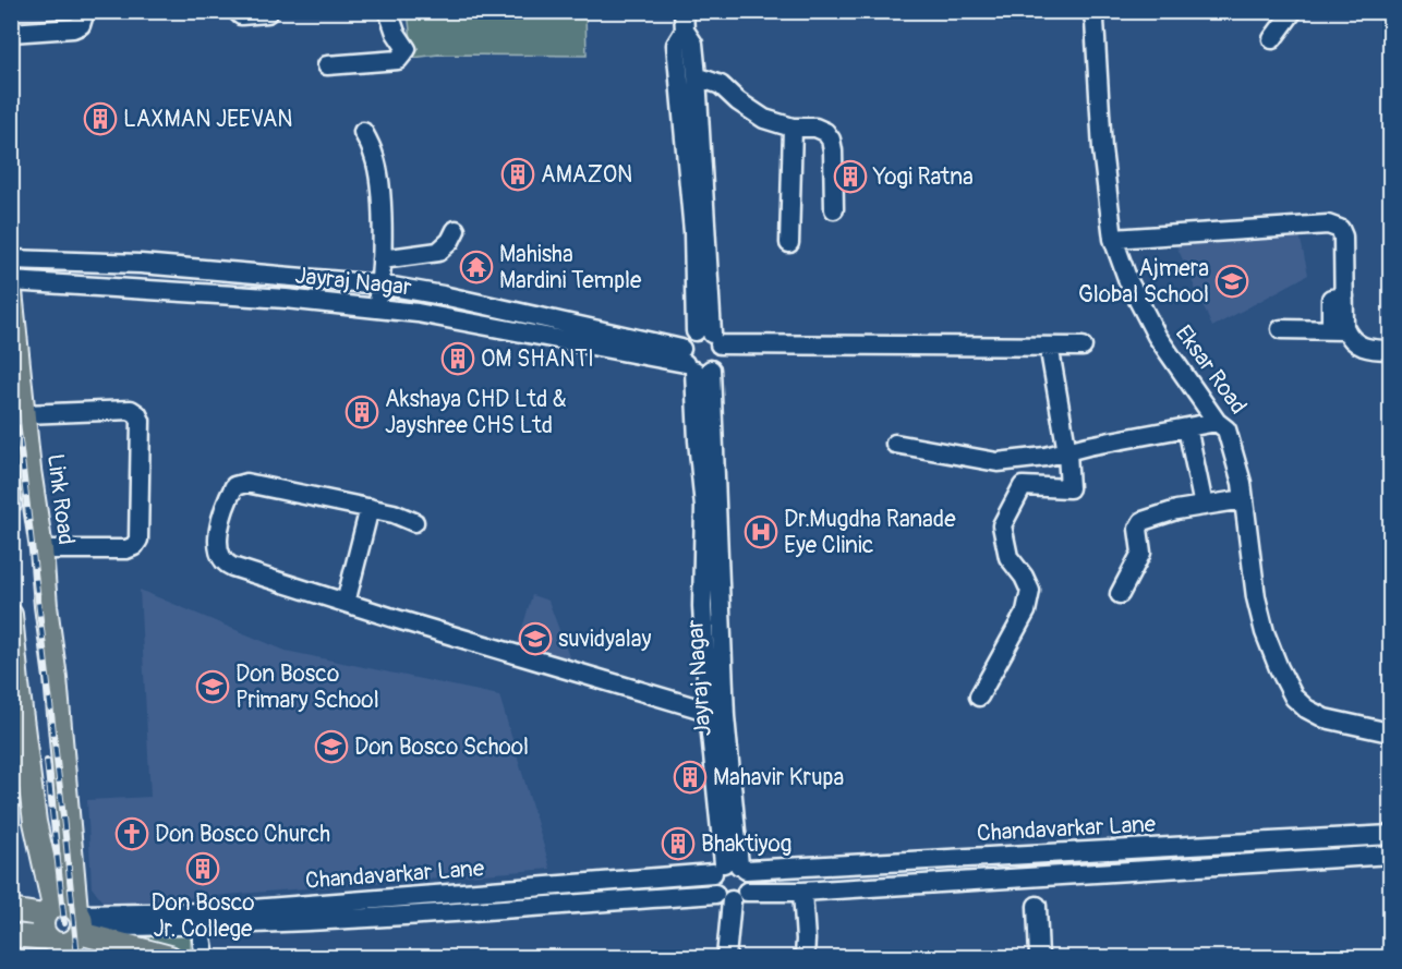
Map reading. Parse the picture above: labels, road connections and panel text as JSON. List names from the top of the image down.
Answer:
{
  "streets": {
    "main road": ["Link Road"],
    "street": ["Jayraj Nagar", "Eksar Road", "Chandavarkar Lane"]
  },
  "crossings": [
    ["Jayraj Nagar", "Chandavarkar Lane"],
    ["Link Road", "Chandavarkar Lane"]
  ],
  "places": {
    "building": [
      "LAXMAN JEEVAN",
      "AMAZON",
      "Yogi Ratna",
      "OM SHANTI",
      "Akshaya CHD Ltd & Jayshree CHS Ltd",
      "Mahavir Krupa",
      "Bhaktiyog",
      "Don Bosco Jr. College"
    ],
    "temple": ["Mahisha Mardini Temple"],
    "school or university": [
      "Ajmera Global School",
      "suvidyalay",
      "Don Bosco Primary School",
      "Don Bosco School"
    ],
    "hospital": ["Dr.Mugdha Ranade Eye Clinic"],
    "church": ["Don Bosco Church"]
  }
}
